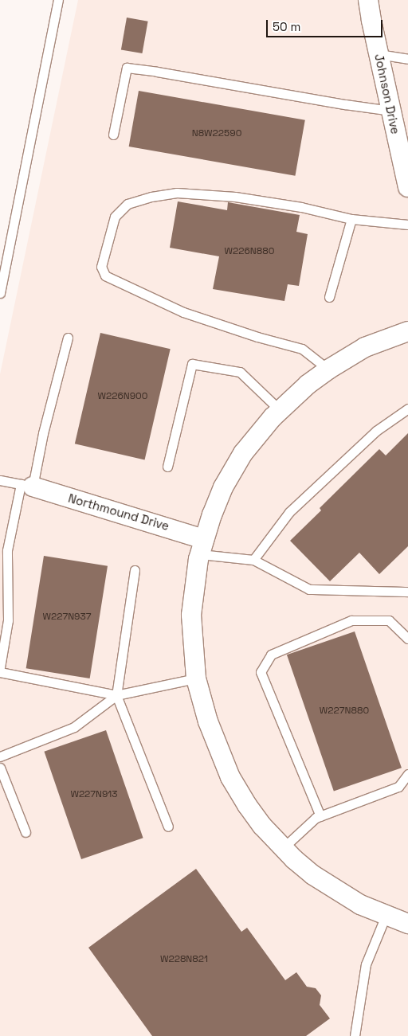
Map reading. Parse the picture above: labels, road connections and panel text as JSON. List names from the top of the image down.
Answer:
{
  "streets": {
    "street": ["Johnson Drive", "Northmound Drive"]
  },
  "house_numbers": [
    "N8W22590",
    "W226N880",
    "W226N900",
    "W227N937",
    "W227N880",
    "W227N913",
    "W228N821"
  ],
  "scale_bar": "50 m"
}
